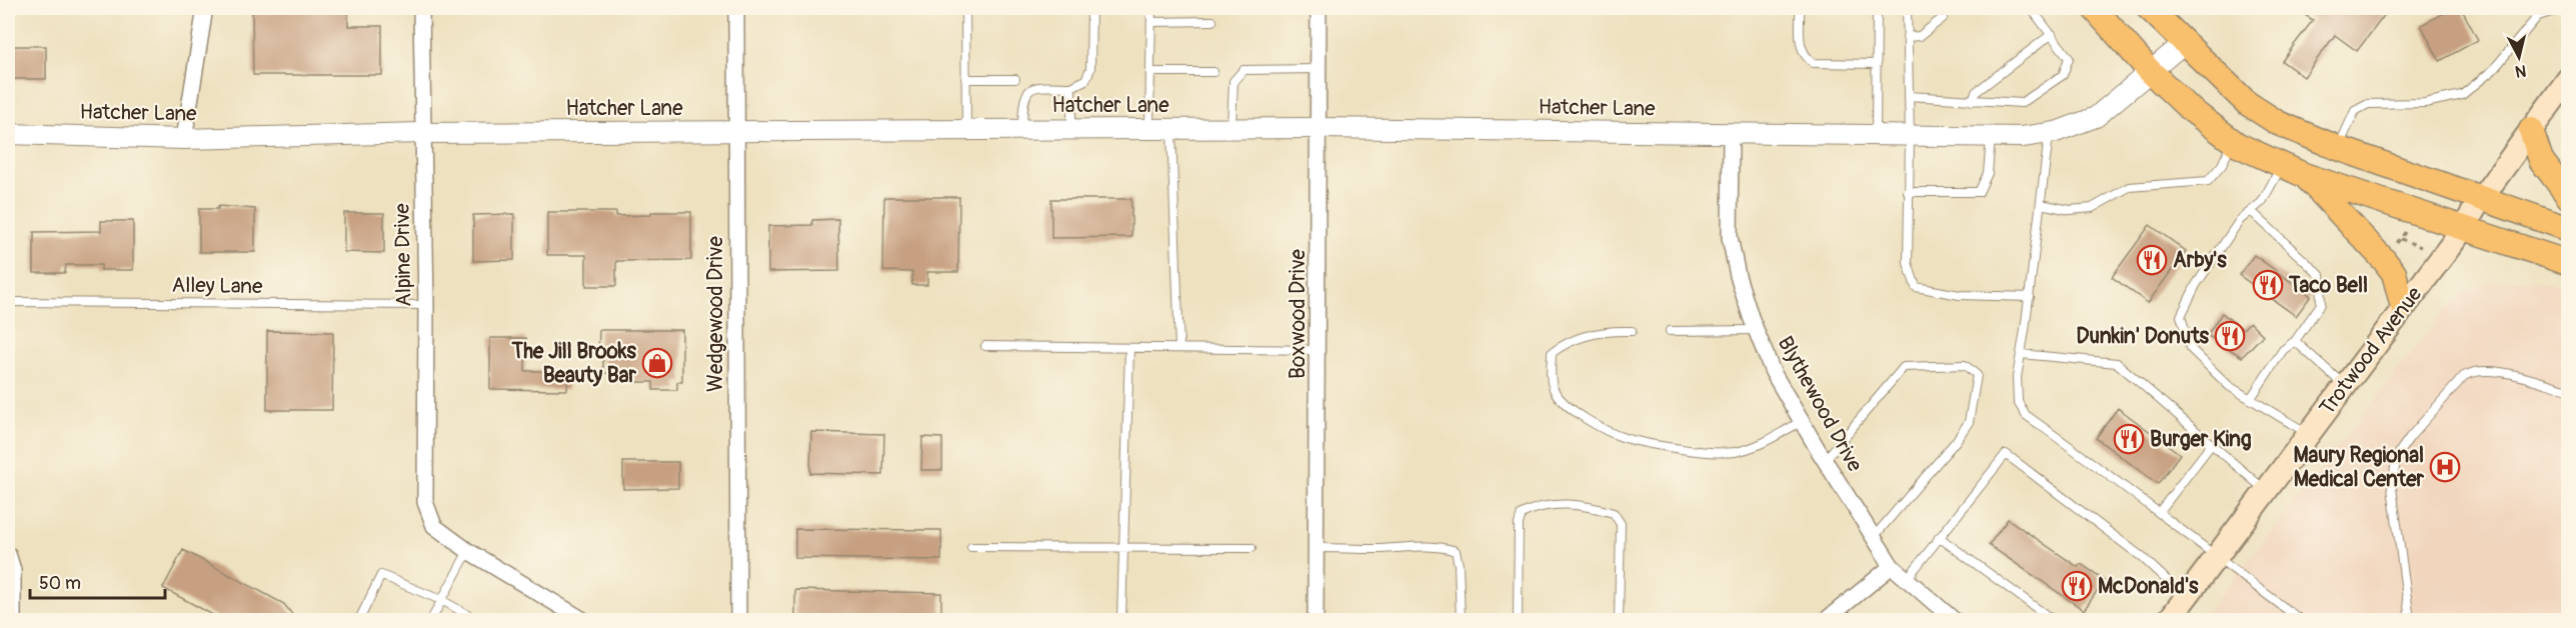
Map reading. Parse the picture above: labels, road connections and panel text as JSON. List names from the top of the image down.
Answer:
{
  "streets": {
    "main road": ["Trotwood Avenue"],
    "street": [
      "Hatcher Lane",
      "Alpine Drive",
      "Wedgewood Drive",
      "Boxwood Drive",
      "Blythewood Drive"
    ],
    "lane": ["Alley Lane"]
  },
  "crossings": [
    ["Hatcher Lane", "Alpine Drive"],
    ["Hatcher Lane", "Wedgewood Drive"],
    ["Hatcher Lane", "Boxwood Drive"],
    ["Hatcher Lane", "Blythewood Drive"],
    ["Alpine Drive", "Alley Lane"]
  ],
  "places": {
    "restaurant": [
      "Arby's",
      "Taco Bell",
      "Dunkin' Donuts",
      "Burger King",
      "McDonald's"
    ],
    "shop": ["The Jill Brooks Beauty Bar"],
    "hospital": ["Maury Regional Medical Center"]
  },
  "scale_bar": "50 m",
  "north": "bottom"
}
